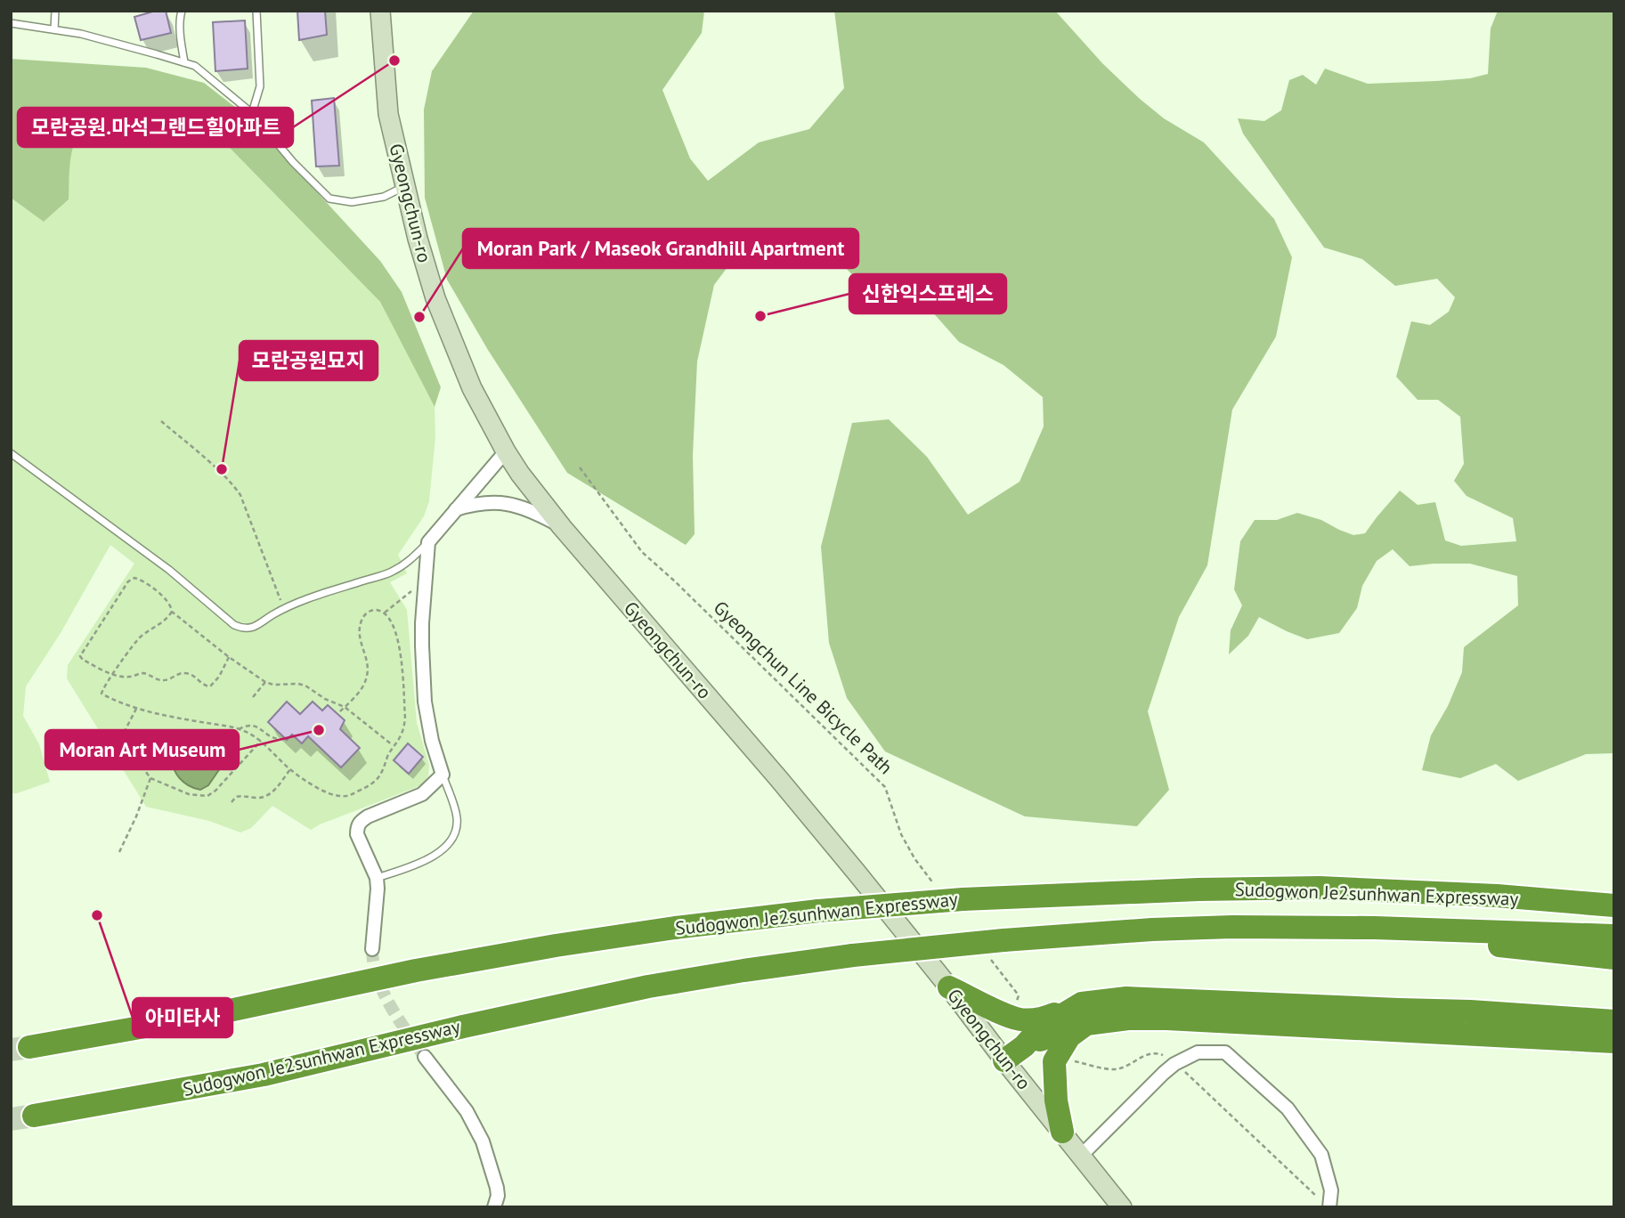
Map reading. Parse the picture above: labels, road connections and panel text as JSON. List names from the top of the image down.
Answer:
{
  "streets": {
    "highway": ["Sudogwon Je2sunhwan Expressway"],
    "street": ["Gyeongchun-ro"],
    "path": ["Gyeongchun Line Bicycle Path"]
  },
  "places": [
    "모란공원.마석그랜드힐아파트",
    "신한익스프레스",
    "Moran Park / Maseok Grandhill Apartment",
    "모란공원묘지",
    "Moran Art Museum",
    "아미타사"
  ]
}
